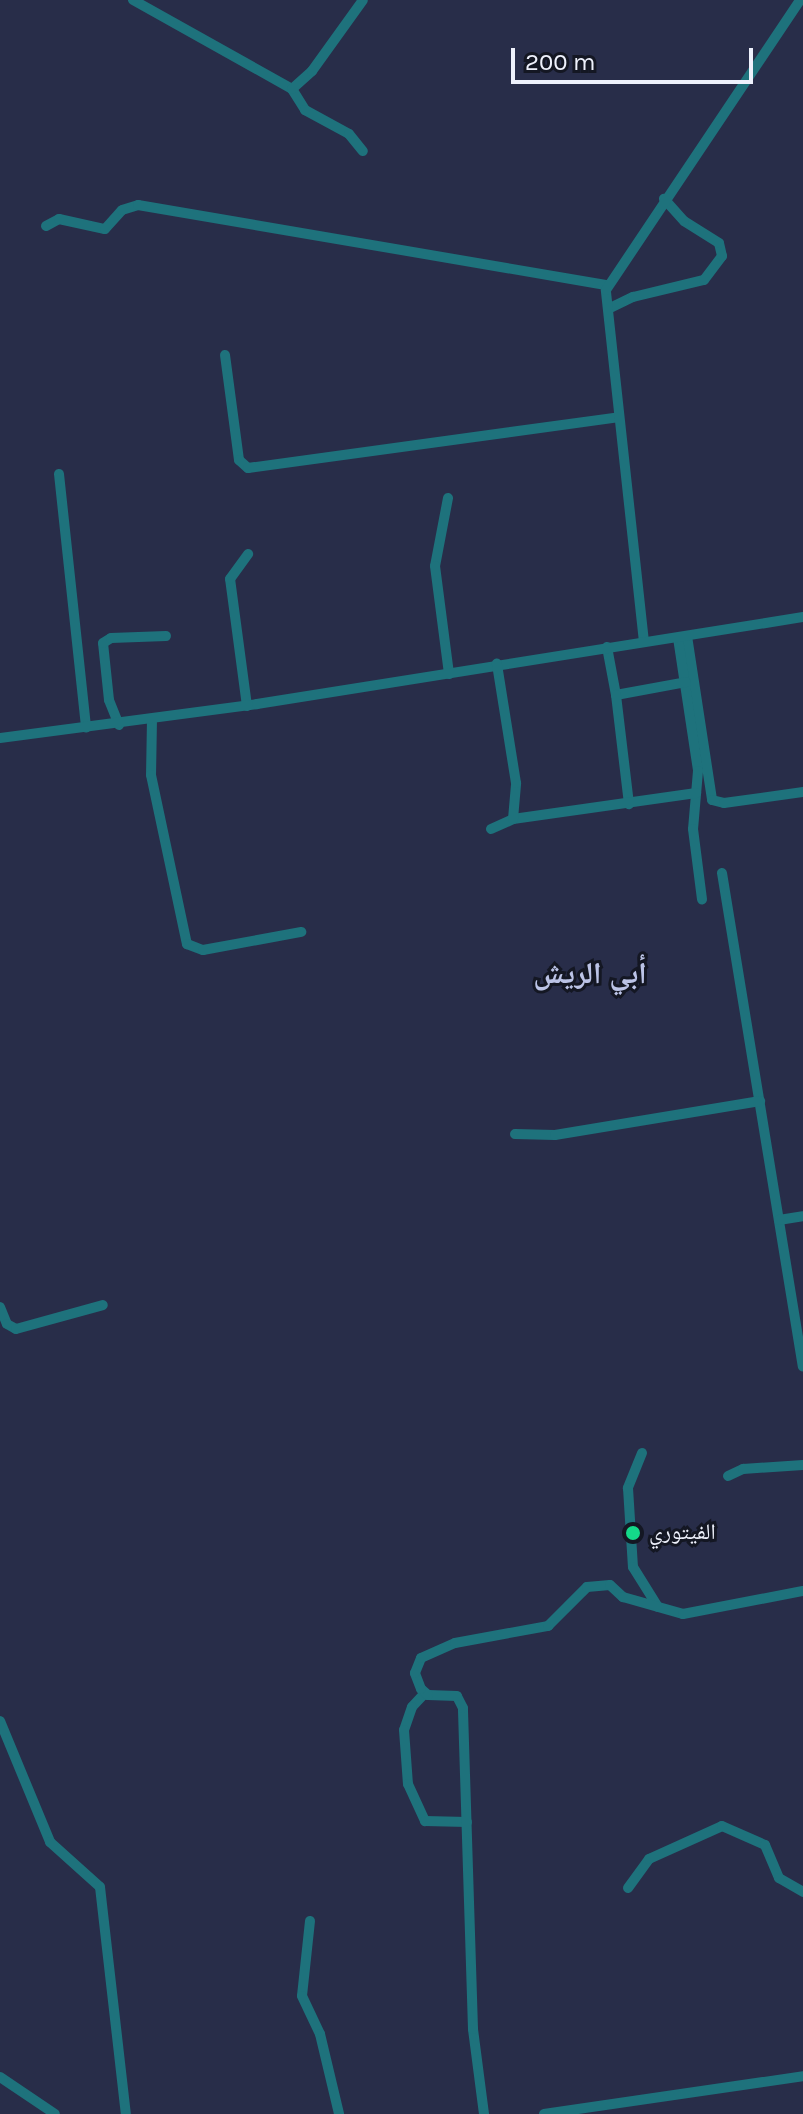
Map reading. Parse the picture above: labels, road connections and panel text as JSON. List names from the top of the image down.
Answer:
{
  "districts": ["أبي الريش"],
  "places": ["الفيتوري"],
  "scale_bar": "200 m"
}
